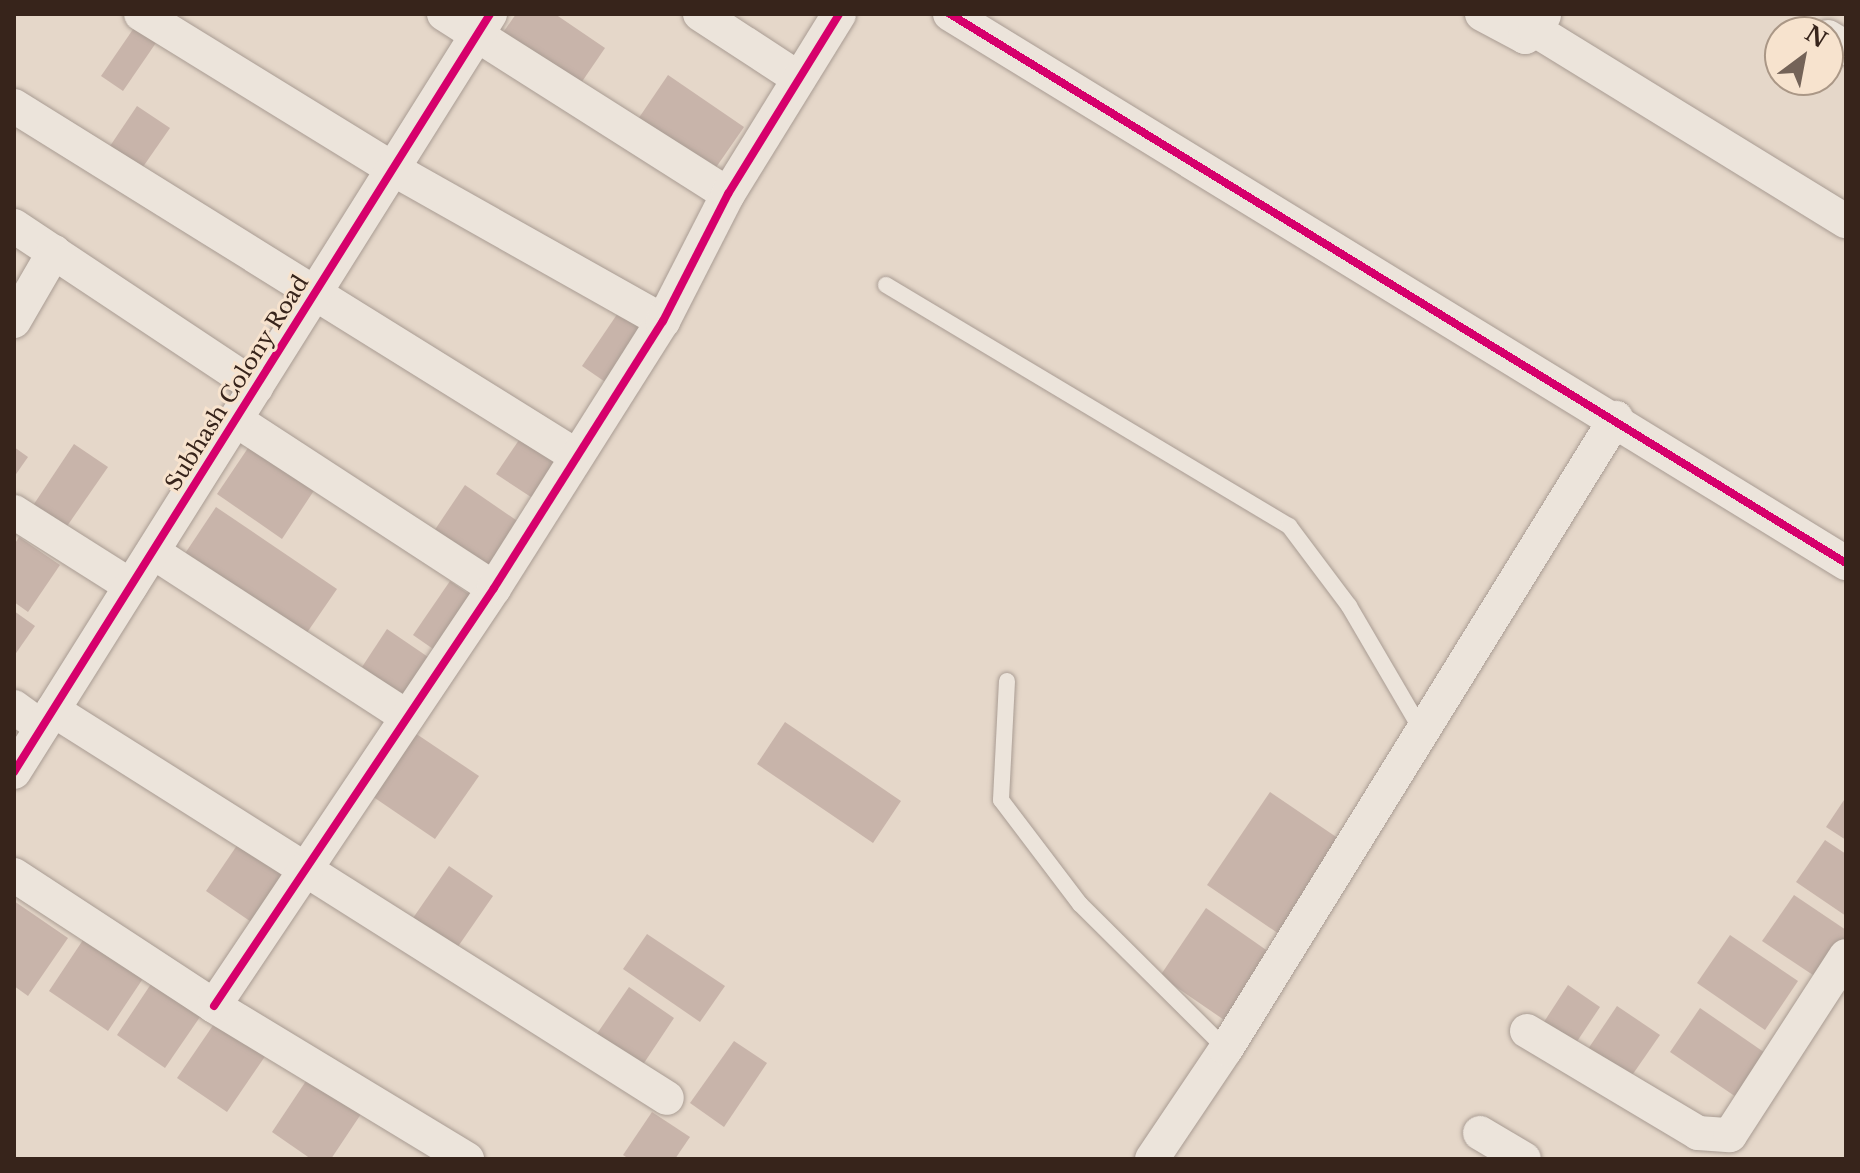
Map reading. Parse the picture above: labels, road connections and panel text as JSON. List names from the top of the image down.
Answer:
{
  "streets": {
    "street": ["Subhash Colony Road"]
  },
  "north": "top right"
}
